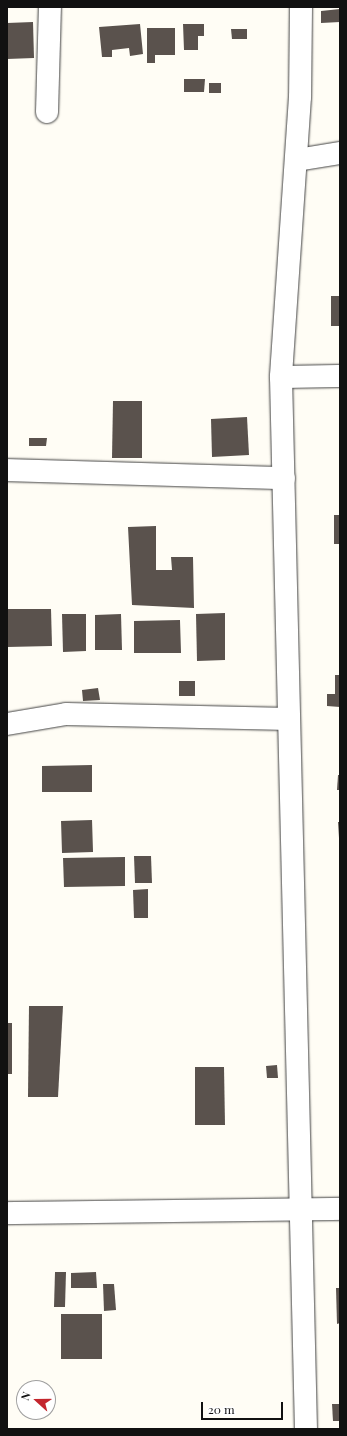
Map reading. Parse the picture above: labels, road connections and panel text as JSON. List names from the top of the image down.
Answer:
{
  "scale_bar": "20 m",
  "north": "left"
}
